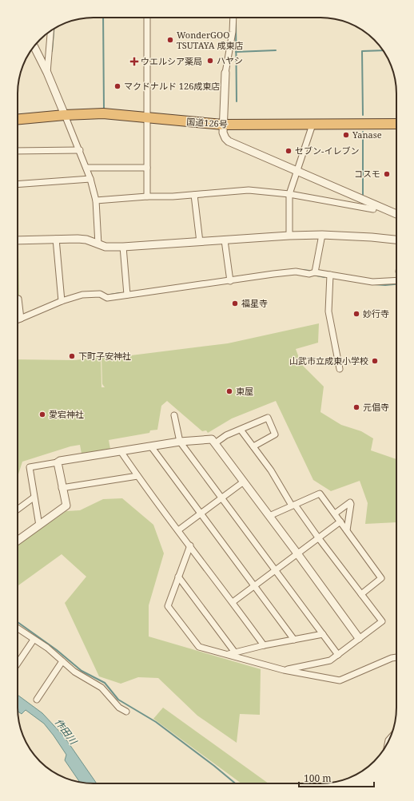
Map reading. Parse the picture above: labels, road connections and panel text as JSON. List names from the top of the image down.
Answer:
{
  "streets": {
    "highway": ["国道126号"]
  },
  "water": ["作田川"],
  "places": {
    "other": [
      "WonderGOO TSUTAYA 成東店",
      "ハヤシ",
      "マクドナルド 126成東店",
      "Yanase",
      "セブン-イレブン",
      "コスモ",
      "福星寺",
      "妙行寺",
      "下町子安神社",
      "山武市立成東小学校",
      "東屋",
      "元倡寺",
      "愛宕神社"
    ],
    "health": ["ウエルシア薬局"]
  },
  "scale_bar": "100 m"
}
